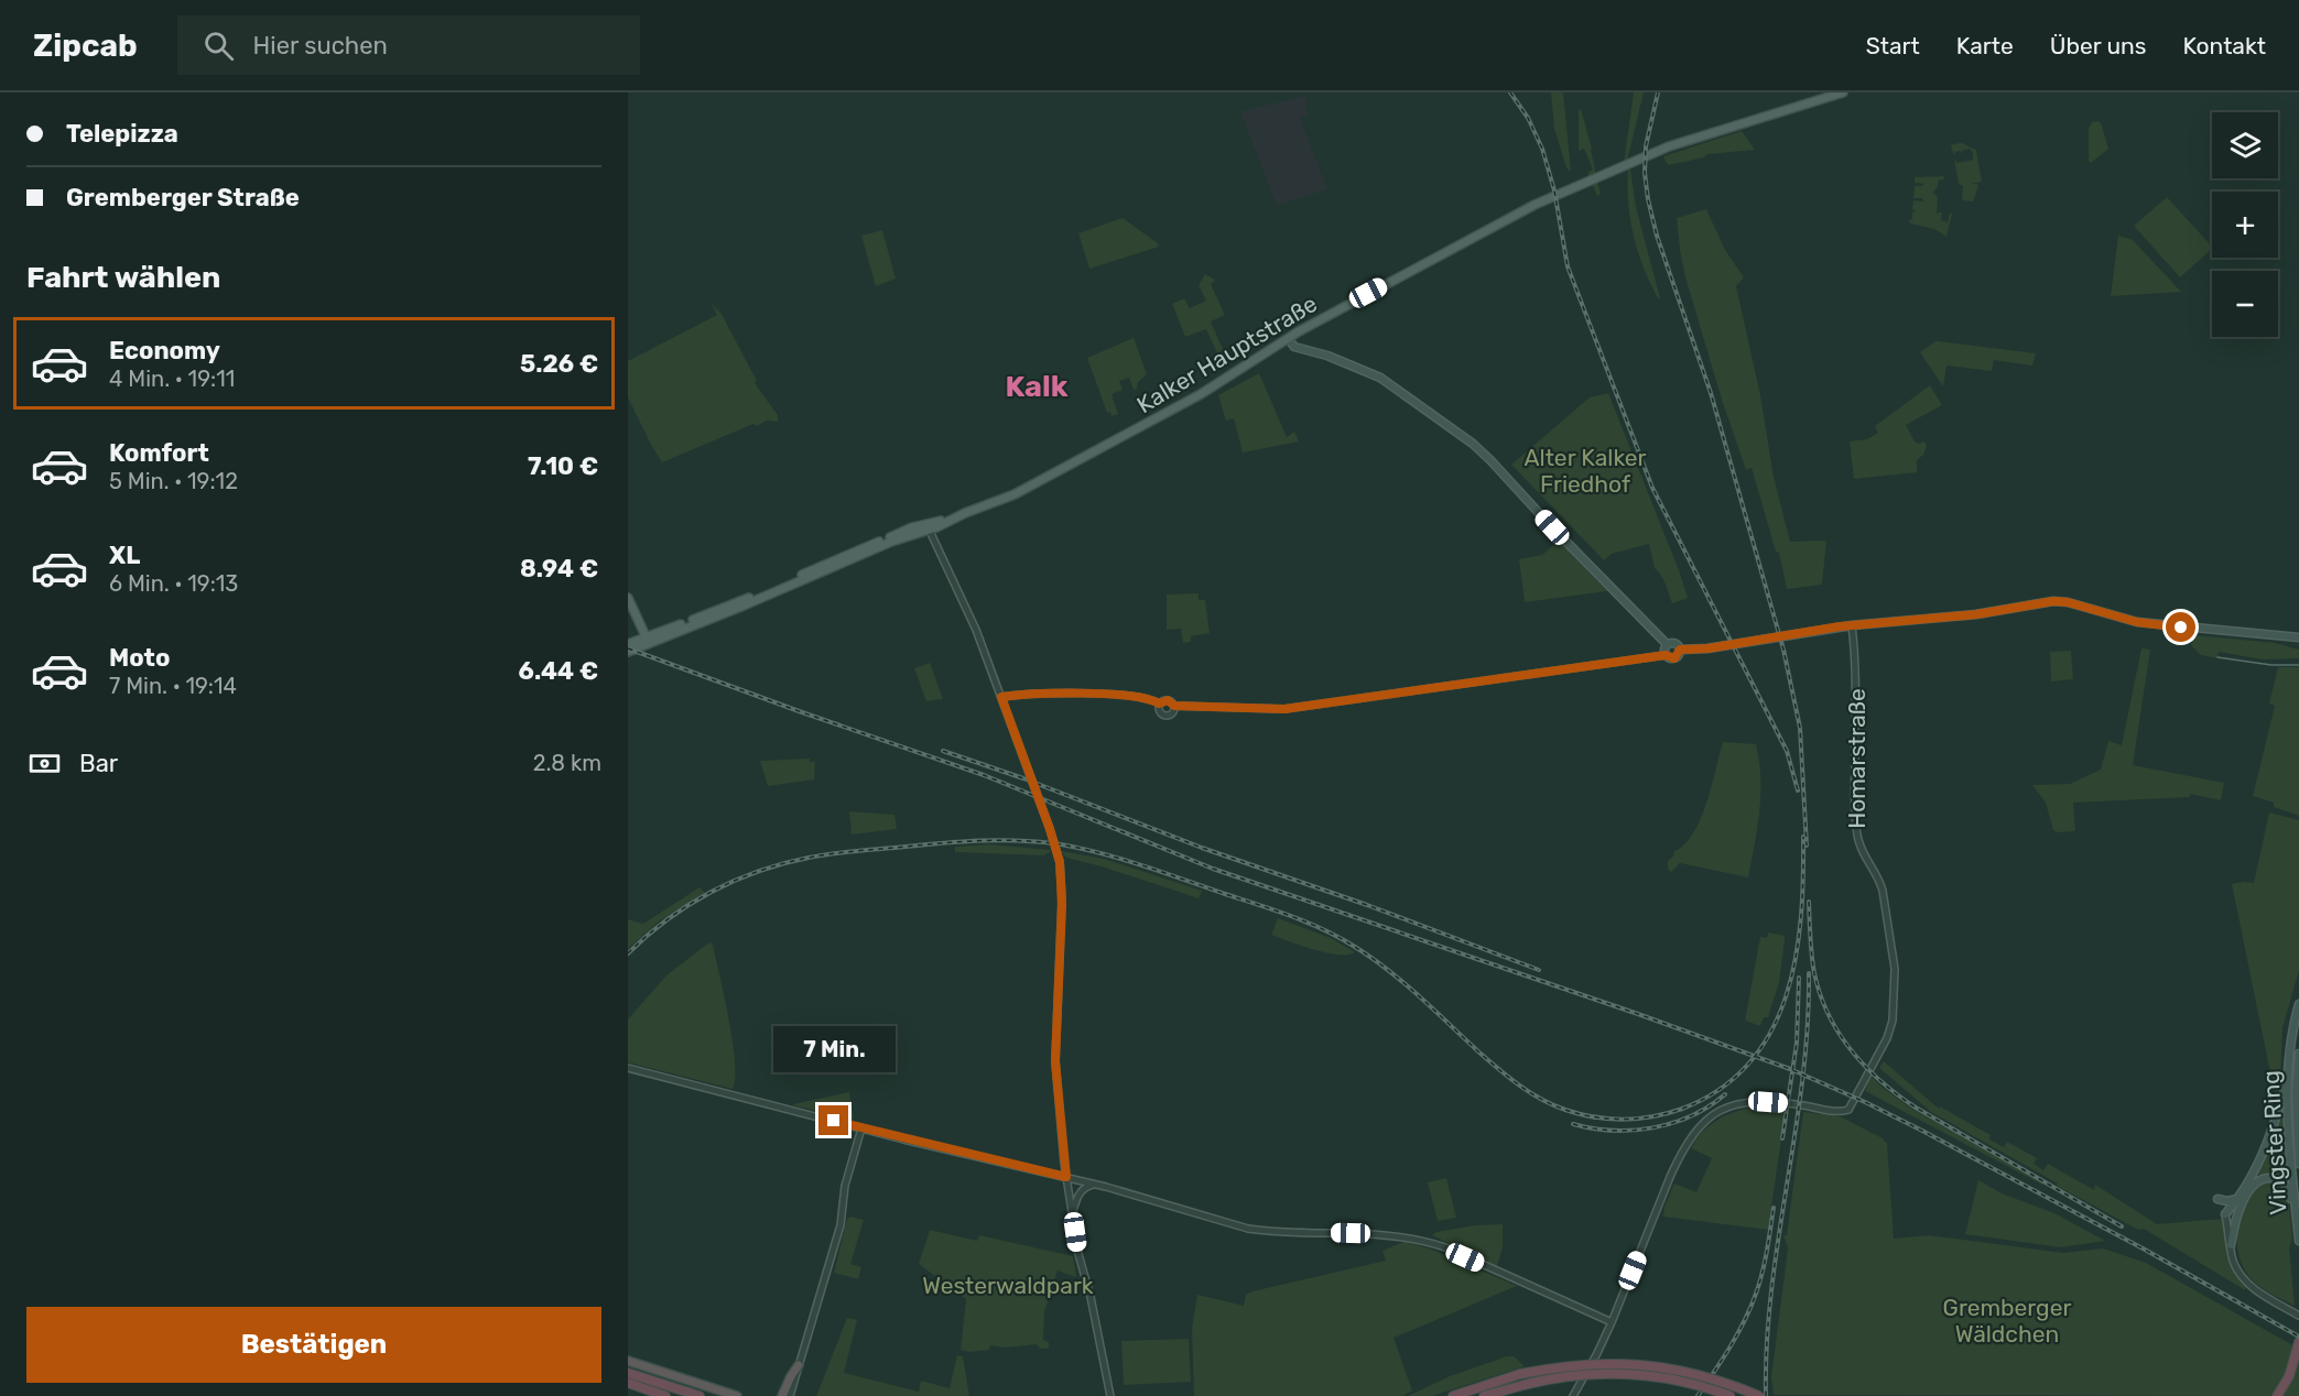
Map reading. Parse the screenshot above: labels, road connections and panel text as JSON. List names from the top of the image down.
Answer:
{
  "streets": {
    "main road": ["Kalker Hauptstraße", "Vingster Ring"],
    "street": ["Homarstraße"]
  },
  "districts": ["Kalk"],
  "parks": ["Alter Kalker Friedhof", "Westerwaldpark", "Gremberger Wäldchen"],
  "page": {
    "header": "Zipcab",
    "search": "Hier suchen",
    "nav": [
      "Start",
      "Karte",
      "Über uns",
      "Kontakt"
    ],
    "banner": ["Telepizza", "Gremberger Straße"],
    "map_buttons": ["+", "−"],
    "heading": "Fahrt wählen",
    "list": [
      {
        "name": "Economy",
        "note": "4 Min. · 19:11",
        "value": "5.26 €"
      },
      {
        "name": "Komfort",
        "note": "5 Min. · 19:12",
        "value": "7.10 €"
      },
      {
        "name": "XL",
        "note": "6 Min. · 19:13",
        "value": "8.94 €"
      },
      {
        "name": "Moto",
        "note": "7 Min. · 19:14",
        "value": "6.44 €"
      }
    ],
    "pay": ["Bar", "2.8 km"],
    "bubble": "7 Min.",
    "buttons": "Bestätigen"
  }
}
